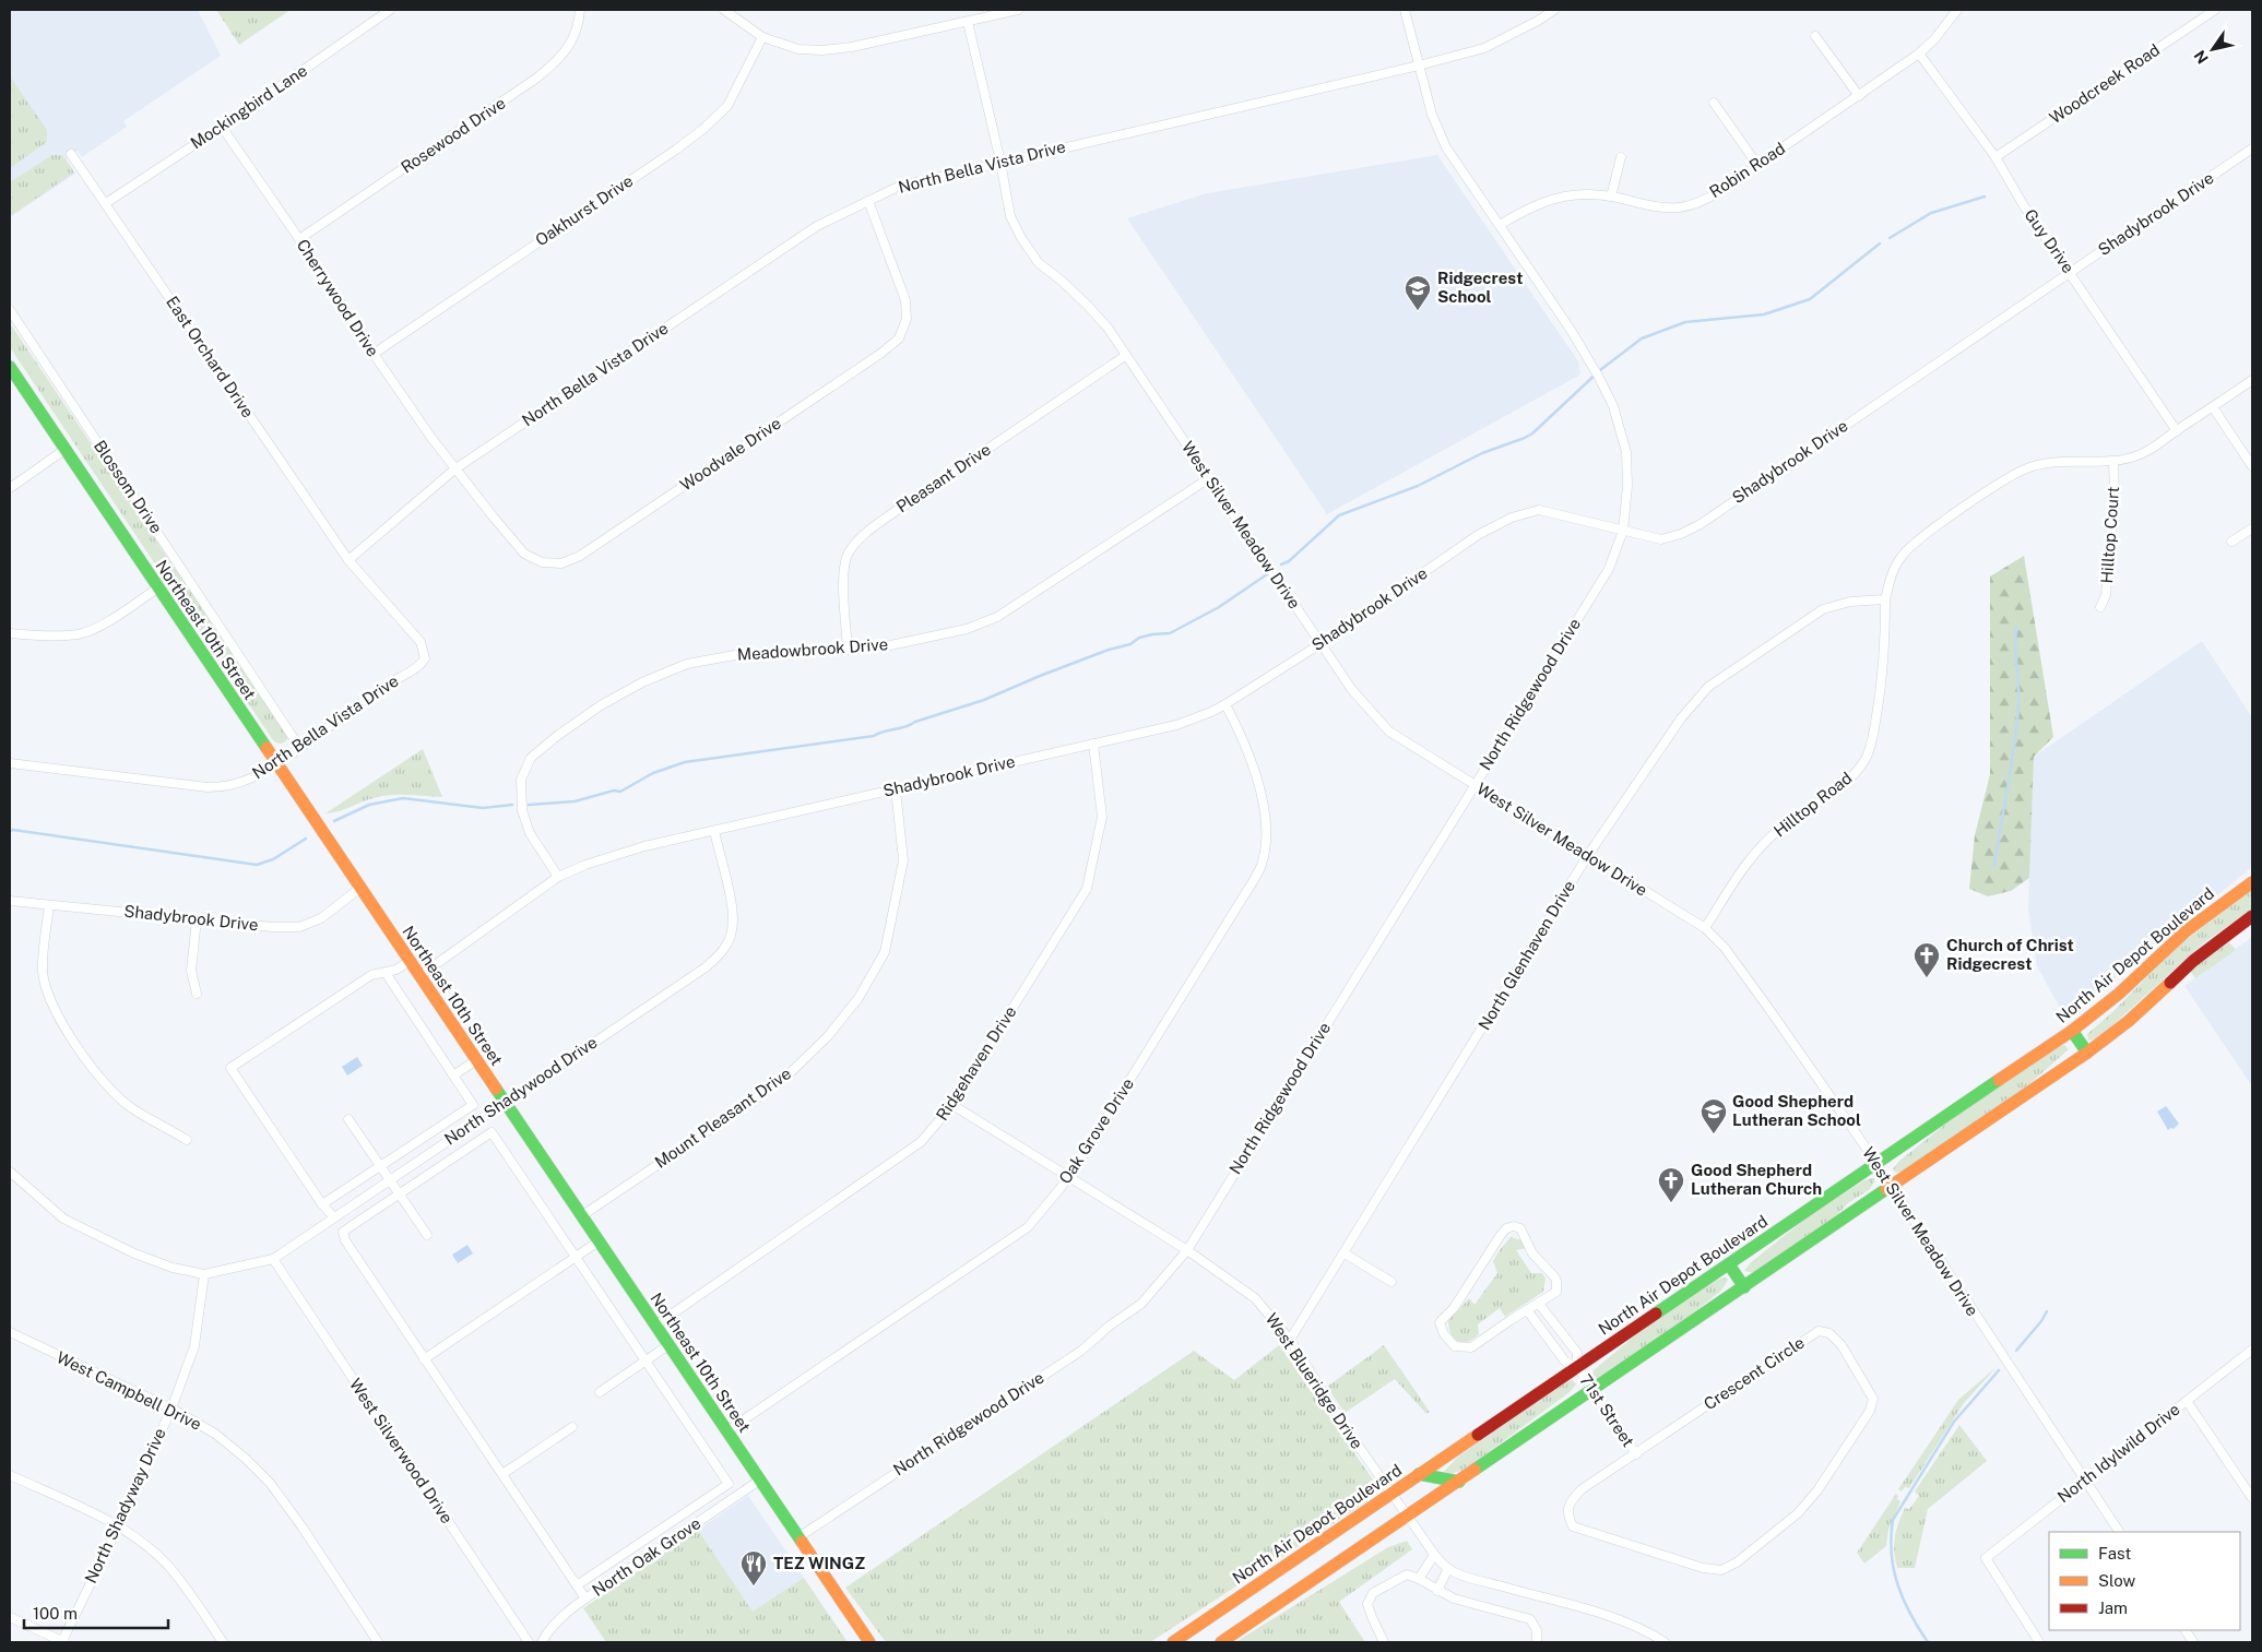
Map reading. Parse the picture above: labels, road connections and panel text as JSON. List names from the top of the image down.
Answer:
{
  "streets": {
    "main road": ["Northeast 10th Street", "North Air Depot Boulevard"],
    "street": [
      "Woodcreek Road",
      "Mockingbird Lane",
      "Rosewood Drive",
      "North Bella Vista Drive",
      "Robin Road",
      "Oakhurst Drive",
      "Shadybrook Drive",
      "Guy Drive",
      "Cherrywood Drive",
      "East Orchard Drive",
      "Woodvale Drive",
      "Pleasant Drive",
      "Blossom Drive",
      "West Silver Meadow Drive",
      "Hilltop Court",
      "Meadowbrook Drive",
      "North Ridgewood Drive",
      "Hilltop Road",
      "North Glenhaven Drive",
      "Ridgehaven Drive",
      "North Shadywood Drive",
      "Mount Pleasant Drive",
      "Oak Grove Drive",
      "Crescent Circle",
      "West Blueridge Drive",
      "West Campbell Drive",
      "71st Street",
      "West Silverwood Drive",
      "North Idylwild Drive",
      "North Shadyway Drive",
      "North Oak Grove"
    ]
  },
  "crossings": [
    ["Woodcreek Road", "Guy Drive"],
    ["Mockingbird Lane", "Cherrywood Drive"],
    ["Mockingbird Lane", "East Orchard Drive"],
    ["Rosewood Drive", "Cherrywood Drive"],
    ["North Bella Vista Drive", "Cherrywood Drive"],
    ["North Bella Vista Drive", "East Orchard Drive"],
    ["North Bella Vista Drive", "Woodvale Drive"],
    ["North Bella Vista Drive", "Blossom Drive"],
    ["North Bella Vista Drive", "West Silver Meadow Drive"],
    ["North Bella Vista Drive", "Northeast 10th Street"],
    ["North Bella Vista Drive", "North Ridgewood Drive"],
    ["Robin Road", "Guy Drive"],
    ["Robin Road", "North Ridgewood Drive"],
    ["Oakhurst Drive", "Cherrywood Drive"],
    ["Shadybrook Drive", "Guy Drive"],
    ["Shadybrook Drive", "West Silver Meadow Drive"],
    ["Shadybrook Drive", "Northeast 10th Street"],
    ["Shadybrook Drive", "Meadowbrook Drive"],
    ["Shadybrook Drive", "North Ridgewood Drive"],
    ["Shadybrook Drive", "Ridgehaven Drive"],
    ["Shadybrook Drive", "North Shadywood Drive"],
    ["Shadybrook Drive", "Mount Pleasant Drive"],
    ["Shadybrook Drive", "Oak Grove Drive"],
    ["Cherrywood Drive", "Woodvale Drive"],
    ["Pleasant Drive", "West Silver Meadow Drive"],
    ["Pleasant Drive", "Meadowbrook Drive"],
    ["West Silver Meadow Drive", "Meadowbrook Drive"],
    ["West Silver Meadow Drive", "North Ridgewood Drive"],
    ["West Silver Meadow Drive", "Hilltop Road"],
    ["West Silver Meadow Drive", "North Glenhaven Drive"],
    ["West Silver Meadow Drive", "North Air Depot Boulevard"],
    ["West Silver Meadow Drive", "North Idylwild Drive"],
    ["Northeast 10th Street", "North Ridgewood Drive"],
    ["Northeast 10th Street", "Ridgehaven Drive"],
    ["Northeast 10th Street", "North Shadywood Drive"],
    ["Northeast 10th Street", "Mount Pleasant Drive"],
    ["Northeast 10th Street", "Oak Grove Drive"],
    ["Northeast 10th Street", "North Oak Grove"],
    ["North Ridgewood Drive", "West Blueridge Drive"],
    ["Hilltop Road", "North Glenhaven Drive"],
    ["North Glenhaven Drive", "West Blueridge Drive"],
    ["North Air Depot Boulevard", "West Blueridge Drive"],
    ["North Air Depot Boulevard", "71st Street"],
    ["Ridgehaven Drive", "West Blueridge Drive"],
    ["North Shadywood Drive", "West Silverwood Drive"],
    ["North Shadywood Drive", "North Shadyway Drive"],
    ["Oak Grove Drive", "West Blueridge Drive"],
    ["Crescent Circle", "71st Street"],
    ["West Campbell Drive", "North Shadyway Drive"]
  ],
  "places": {
    "school or university": ["Ridgecrest School", "Good Shepherd Lutheran School"],
    "church": ["Church of Christ Ridgecrest", "Good Shepherd Lutheran Church"],
    "restaurant": ["TEZ WINGZ"]
  },
  "legend": ["Fast", "Slow", "Jam"],
  "scale_bar": "100 m",
  "north": "bottom left"
}
